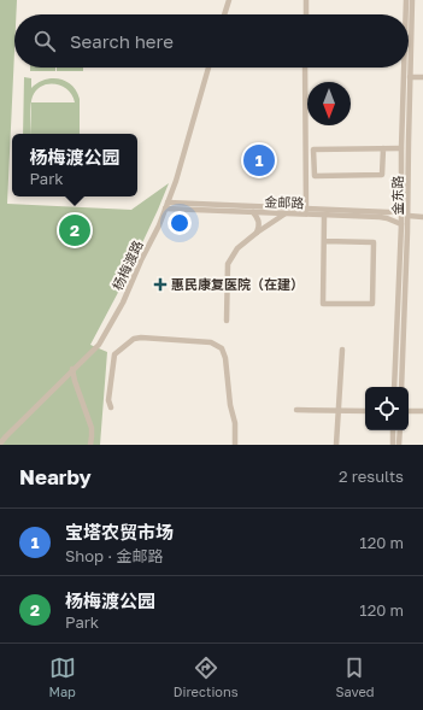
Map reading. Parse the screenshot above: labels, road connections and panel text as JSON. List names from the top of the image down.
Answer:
{
  "streets": {
    "street": ["金东路", "金邮路", "杨梅渡路"]
  },
  "crossings": [
    ["金东路", "金邮路"],
    ["金邮路", "杨梅渡路"]
  ],
  "places": {
    "health": ["惠民康复医院（在建）"]
  },
  "north": "bottom",
  "page": {
    "search": "Search here",
    "popup": ["杨梅渡公园", "Park"],
    "pins": ["1", "2"],
    "heading": ["Nearby", "2 results"],
    "list": [
      {
        "mark": "1",
        "name": "宝塔农贸市场",
        "note": "Shop · 金邮路",
        "value": "120 m"
      },
      {
        "mark": "2",
        "name": "杨梅渡公园",
        "note": "Park",
        "value": "120 m"
      }
    ],
    "nav": ["Map", "Directions", "Saved"]
  }
}
